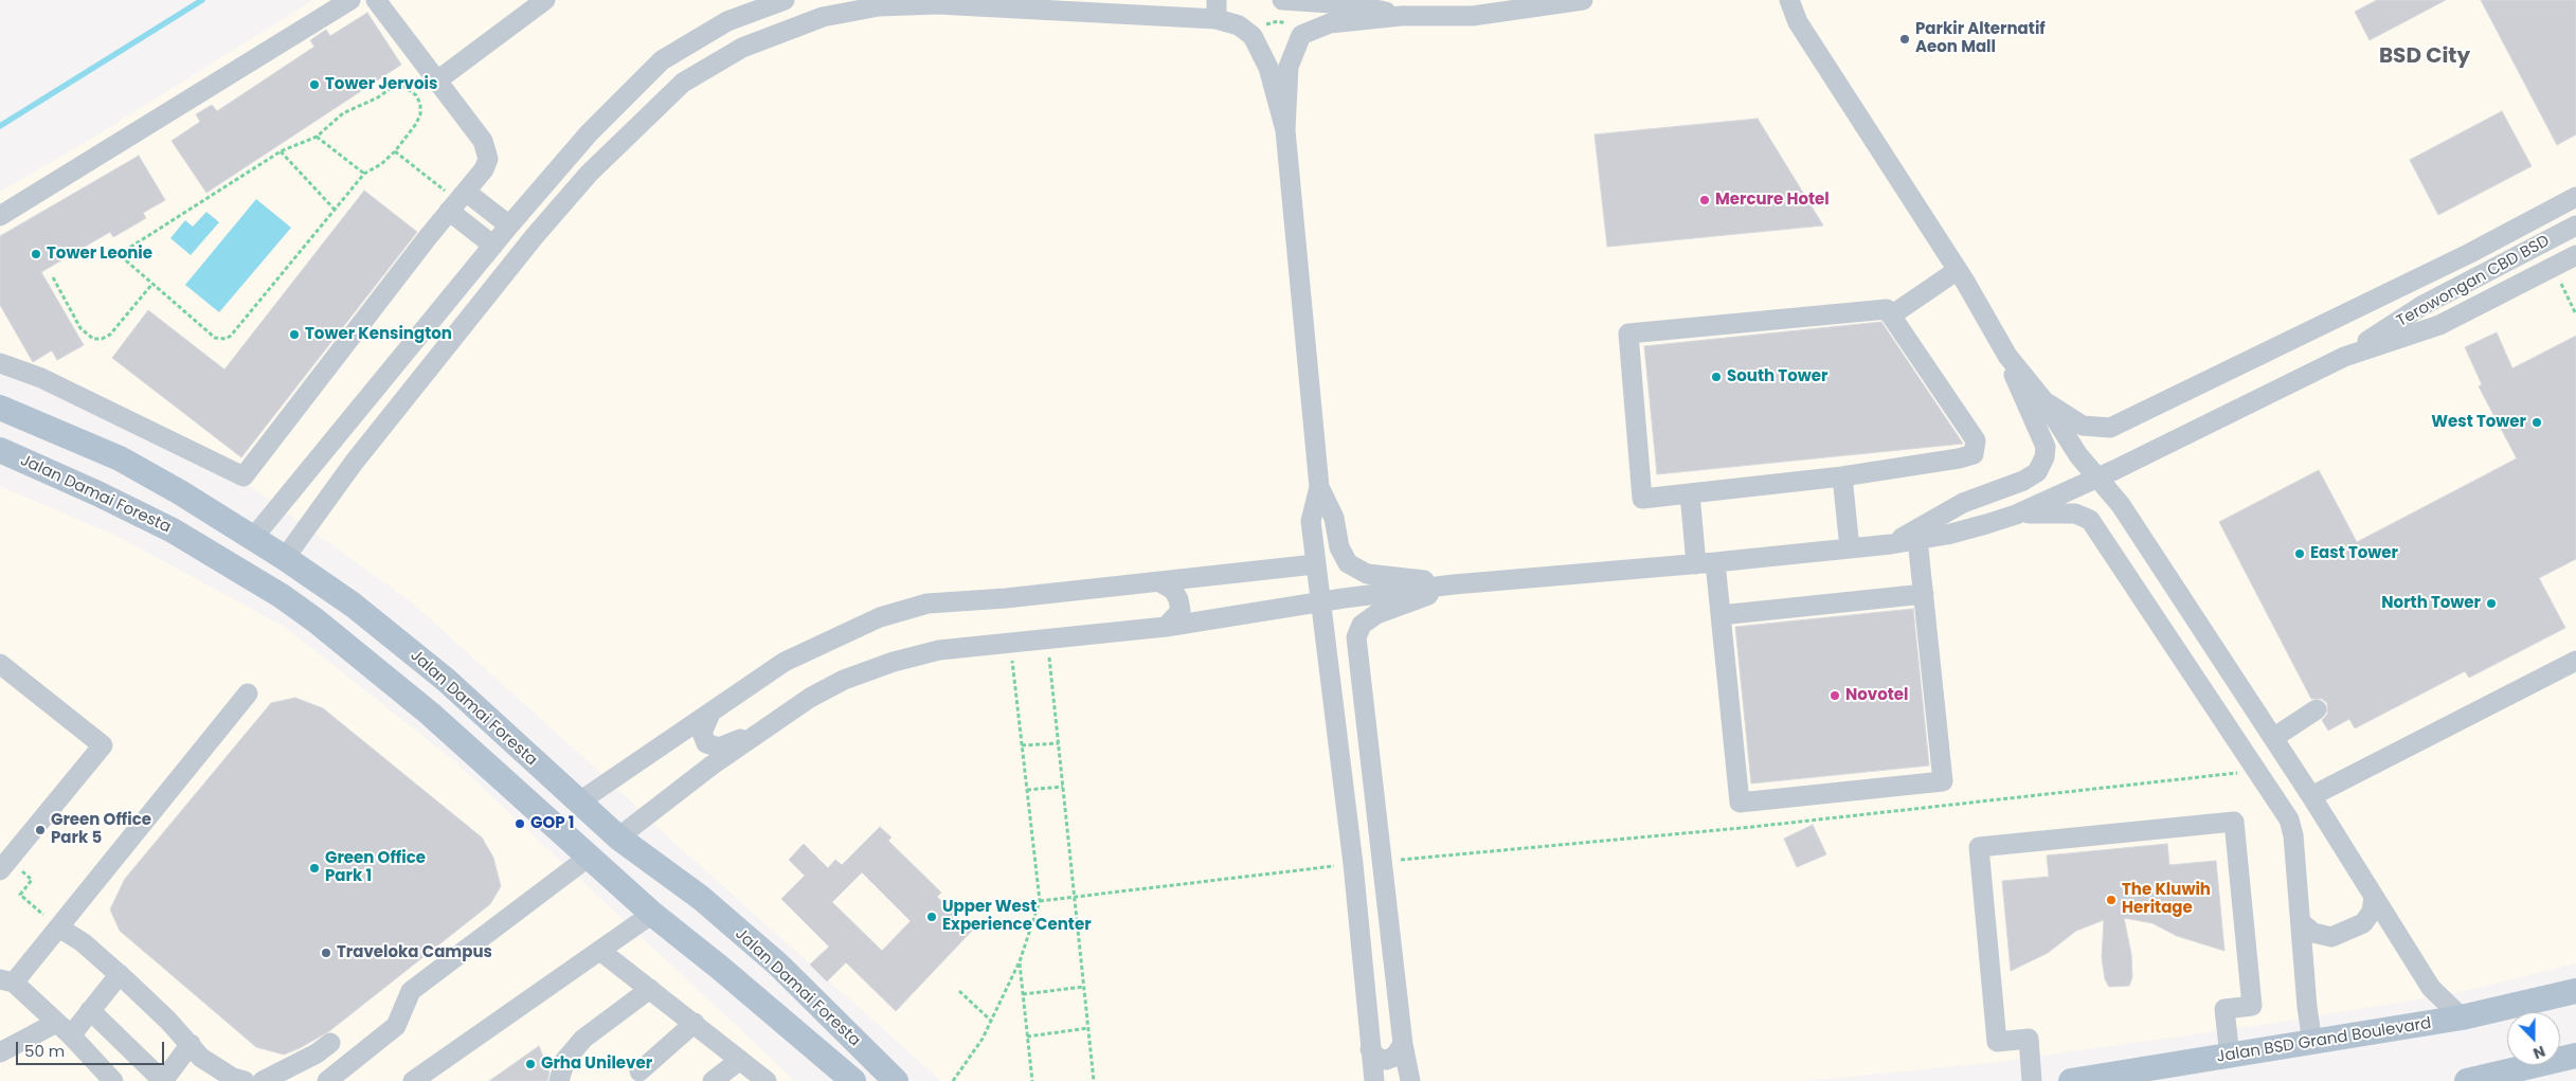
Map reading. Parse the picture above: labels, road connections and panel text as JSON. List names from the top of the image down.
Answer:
{
  "streets": {
    "main road": ["Jalan Damai Foresta", "Jalan BSD Grand Boulevard"],
    "street": ["Terowongan CBD BSD"]
  },
  "districts": ["BSD City"],
  "places": [
    "Parkir Alternatif Aeon Mall",
    "Tower Jervois",
    "Mercure Hotel",
    "Tower Leonie",
    "Tower Kensington",
    "South Tower",
    "West Tower",
    "East Tower",
    "North Tower",
    "Novotel",
    "GOP 1",
    "Green Office Park 5",
    "Green Office Park 1",
    "The Kluwih Heritage",
    "Upper West Experience Center",
    "Traveloka Campus",
    "Grha Unilever"
  ],
  "scale_bar": "50 m",
  "north": "bottom"
}
